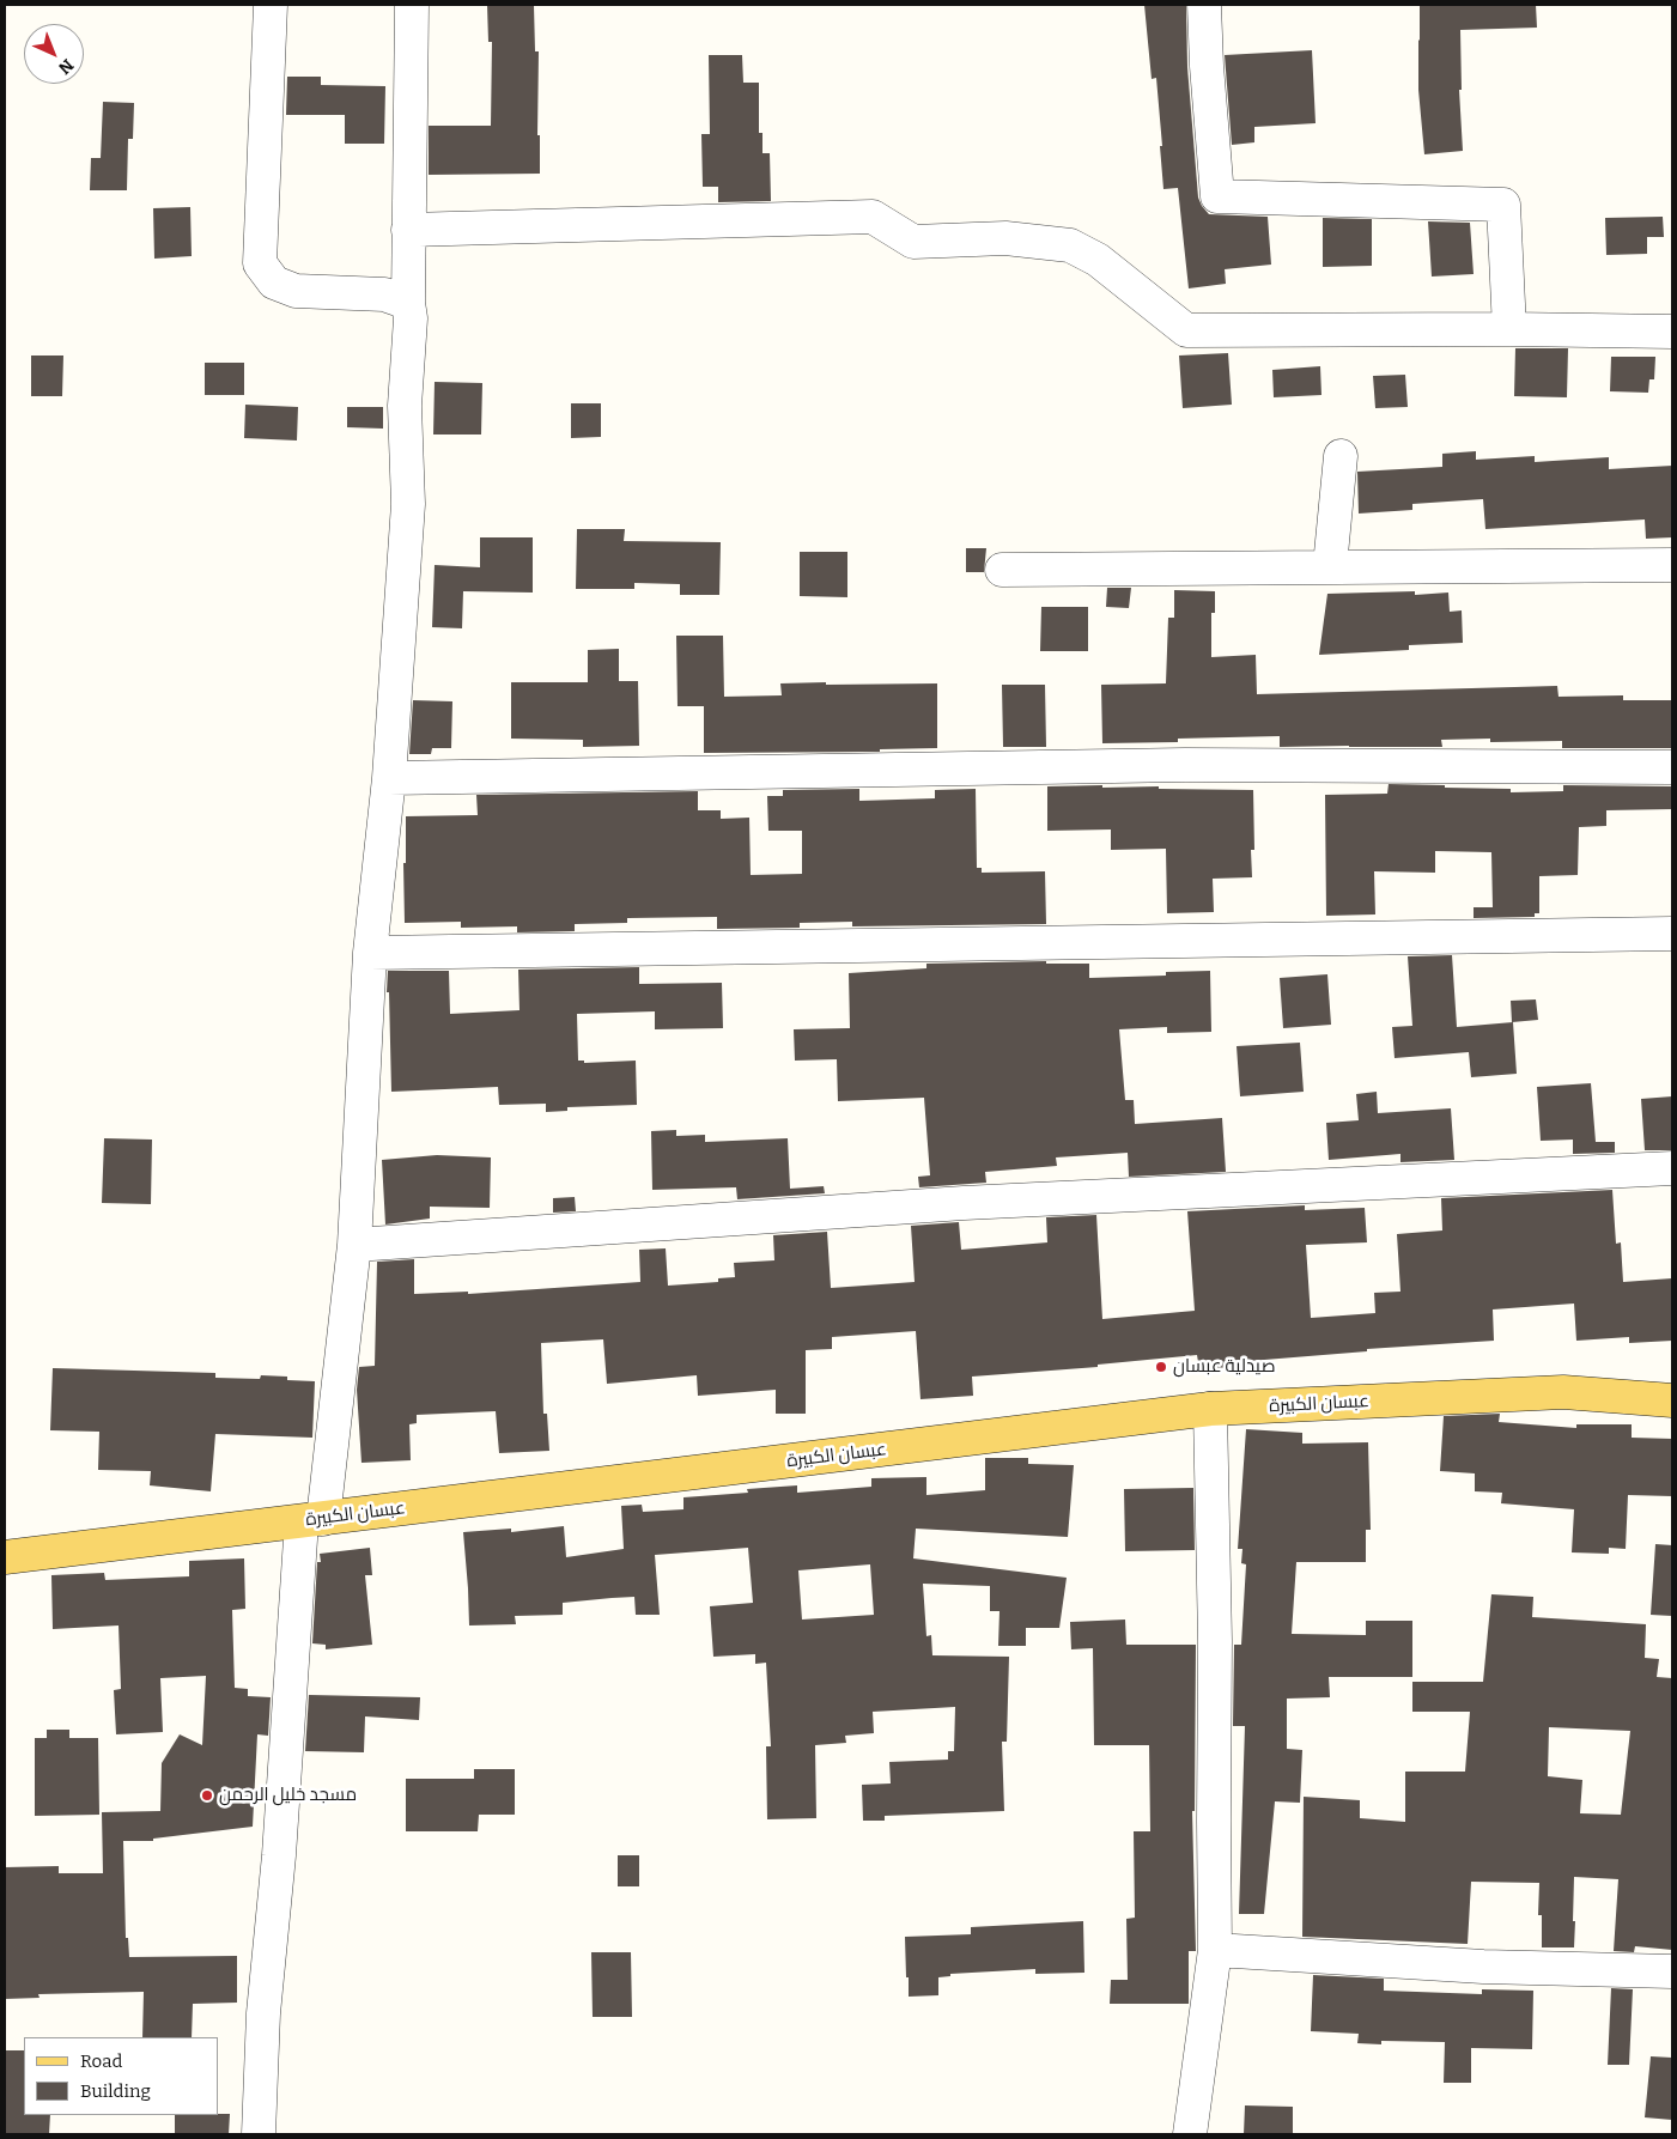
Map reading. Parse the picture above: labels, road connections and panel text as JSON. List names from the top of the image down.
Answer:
{
  "streets": {
    "main road": ["عبسان الكبيرة"]
  },
  "places": ["صيدلية عبسان", "مسجد خليل الرحمن"],
  "legend": ["Road", "Building"],
  "north": "bottom right"
}
